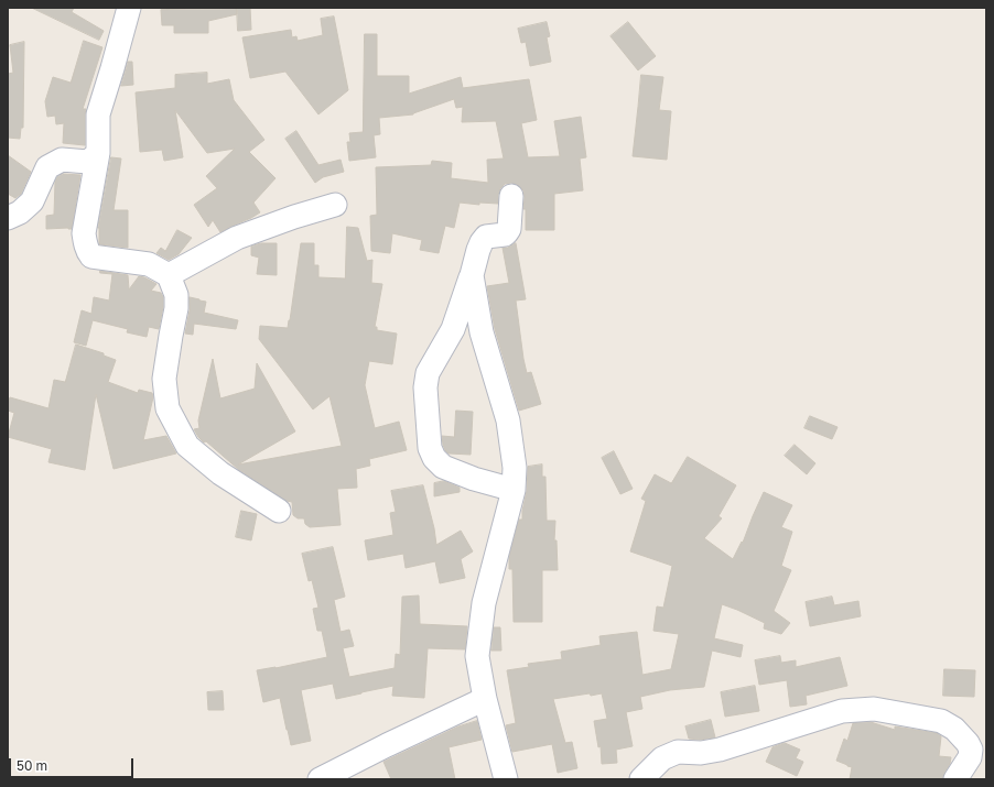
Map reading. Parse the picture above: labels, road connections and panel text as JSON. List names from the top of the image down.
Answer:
{
  "scale_bar": "50 m"
}
